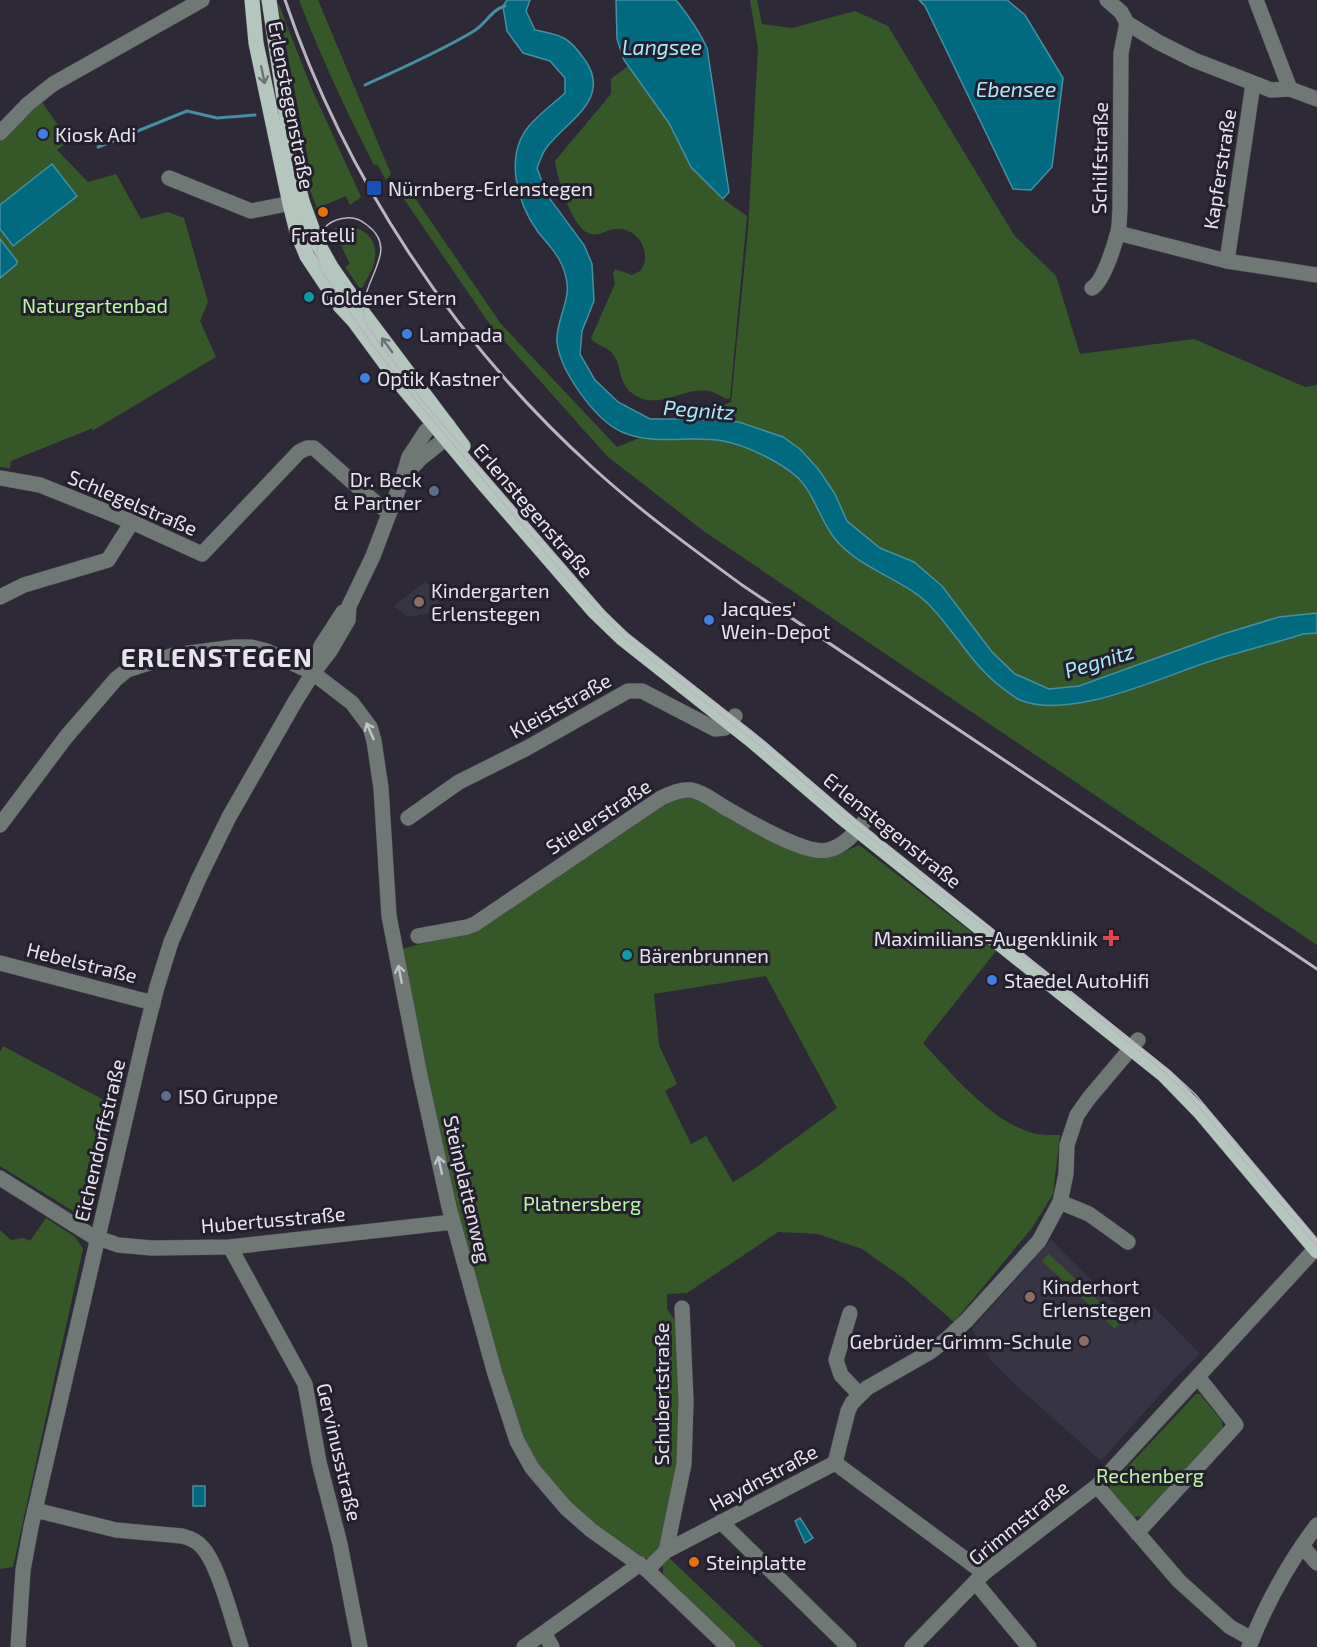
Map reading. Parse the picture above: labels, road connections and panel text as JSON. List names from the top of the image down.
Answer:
{
  "streets": {
    "main road": ["Erlenstegenstraße"],
    "street": [
      "Schilfstraße",
      "Kapferstraße",
      "Schlegelstraße",
      "Kleiststraße",
      "Stielerstraße",
      "Hebelstraße",
      "Eichendorffstraße",
      "Steinplattenweg",
      "Hubertusstraße",
      "Schubertstraße",
      "Gervinusstraße",
      "Haydnstraße",
      "Grimmstraße"
    ]
  },
  "crossings": [
    ["Erlenstegenstraße", "Kleiststraße"],
    ["Erlenstegenstraße", "Stielerstraße"],
    ["Erlenstegenstraße", "Eichendorffstraße"],
    ["Erlenstegenstraße", "Grimmstraße"],
    ["Schlegelstraße", "Eichendorffstraße"],
    ["Hebelstraße", "Eichendorffstraße"],
    ["Eichendorffstraße", "Steinplattenweg"],
    ["Eichendorffstraße", "Hubertusstraße"],
    ["Steinplattenweg", "Hubertusstraße"],
    ["Steinplattenweg", "Haydnstraße"],
    ["Hubertusstraße", "Gervinusstraße"],
    ["Schubertstraße", "Haydnstraße"],
    ["Haydnstraße", "Grimmstraße"]
  ],
  "one_way": ["Steinplattenweg"],
  "districts": ["ERLENSTEGEN"],
  "water": ["Langsee", "Ebensee", "Pegnitz"],
  "parks": ["Naturgartenbad", "Platnersberg", "Rechenberg"],
  "places": {
    "other": [
      "Kiosk Adi",
      "Fratelli",
      "Goldener Stern",
      "Lampada",
      "Optik Kastner",
      "Dr. Beck & Partner",
      "Kindergarten Erlenstegen",
      "Jacques' Wein-Depot",
      "Bärenbrunnen",
      "Staedel AutoHifi",
      "ISO Gruppe",
      "Kinderhort Erlenstegen",
      "Gebrüder-Grimm-Schule",
      "Steinplatte"
    ],
    "transit": ["Nürnberg-Erlenstegen"],
    "health": ["Maximilians-Augenklinik"]
  }
}
